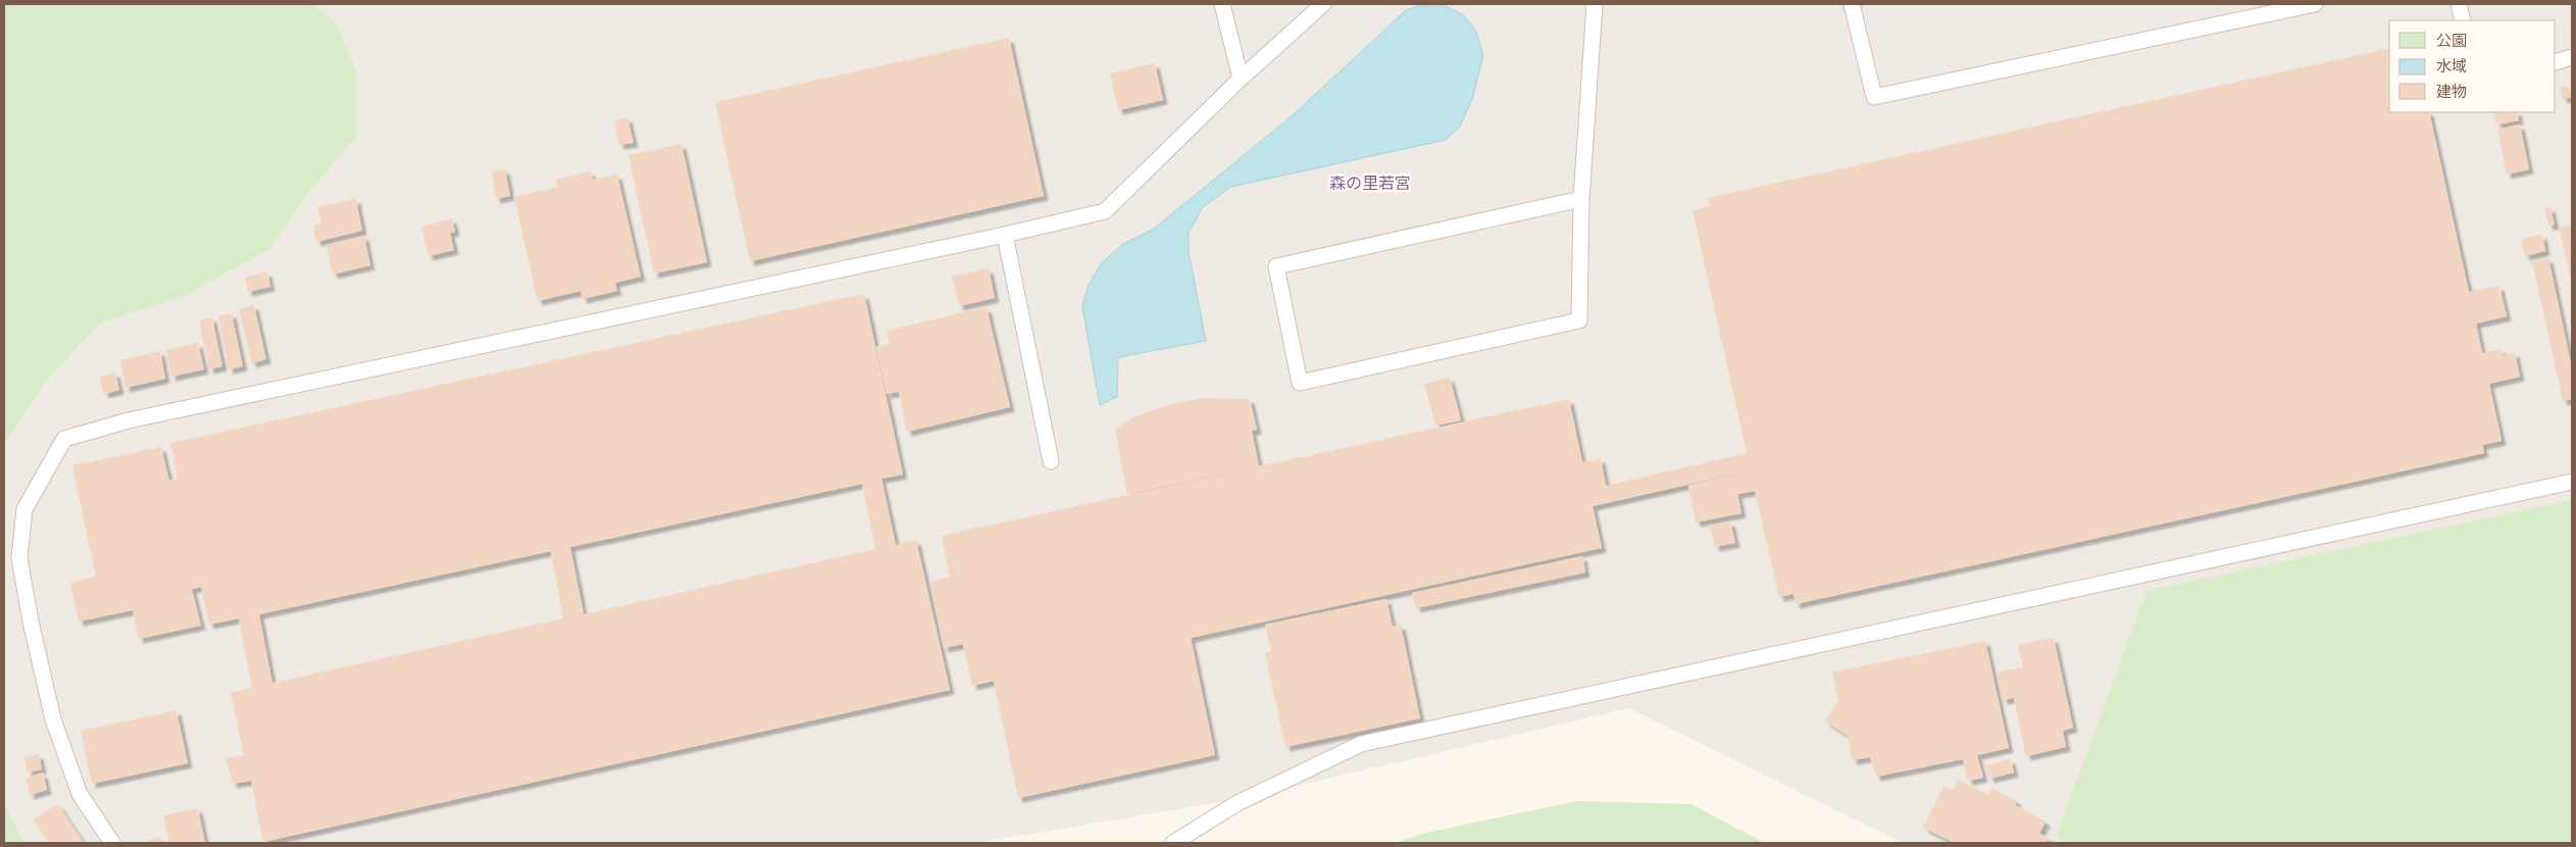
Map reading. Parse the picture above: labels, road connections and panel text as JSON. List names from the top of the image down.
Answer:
{
  "districts": ["森の里若宮"],
  "legend": ["公園", "水域", "建物"]
}
